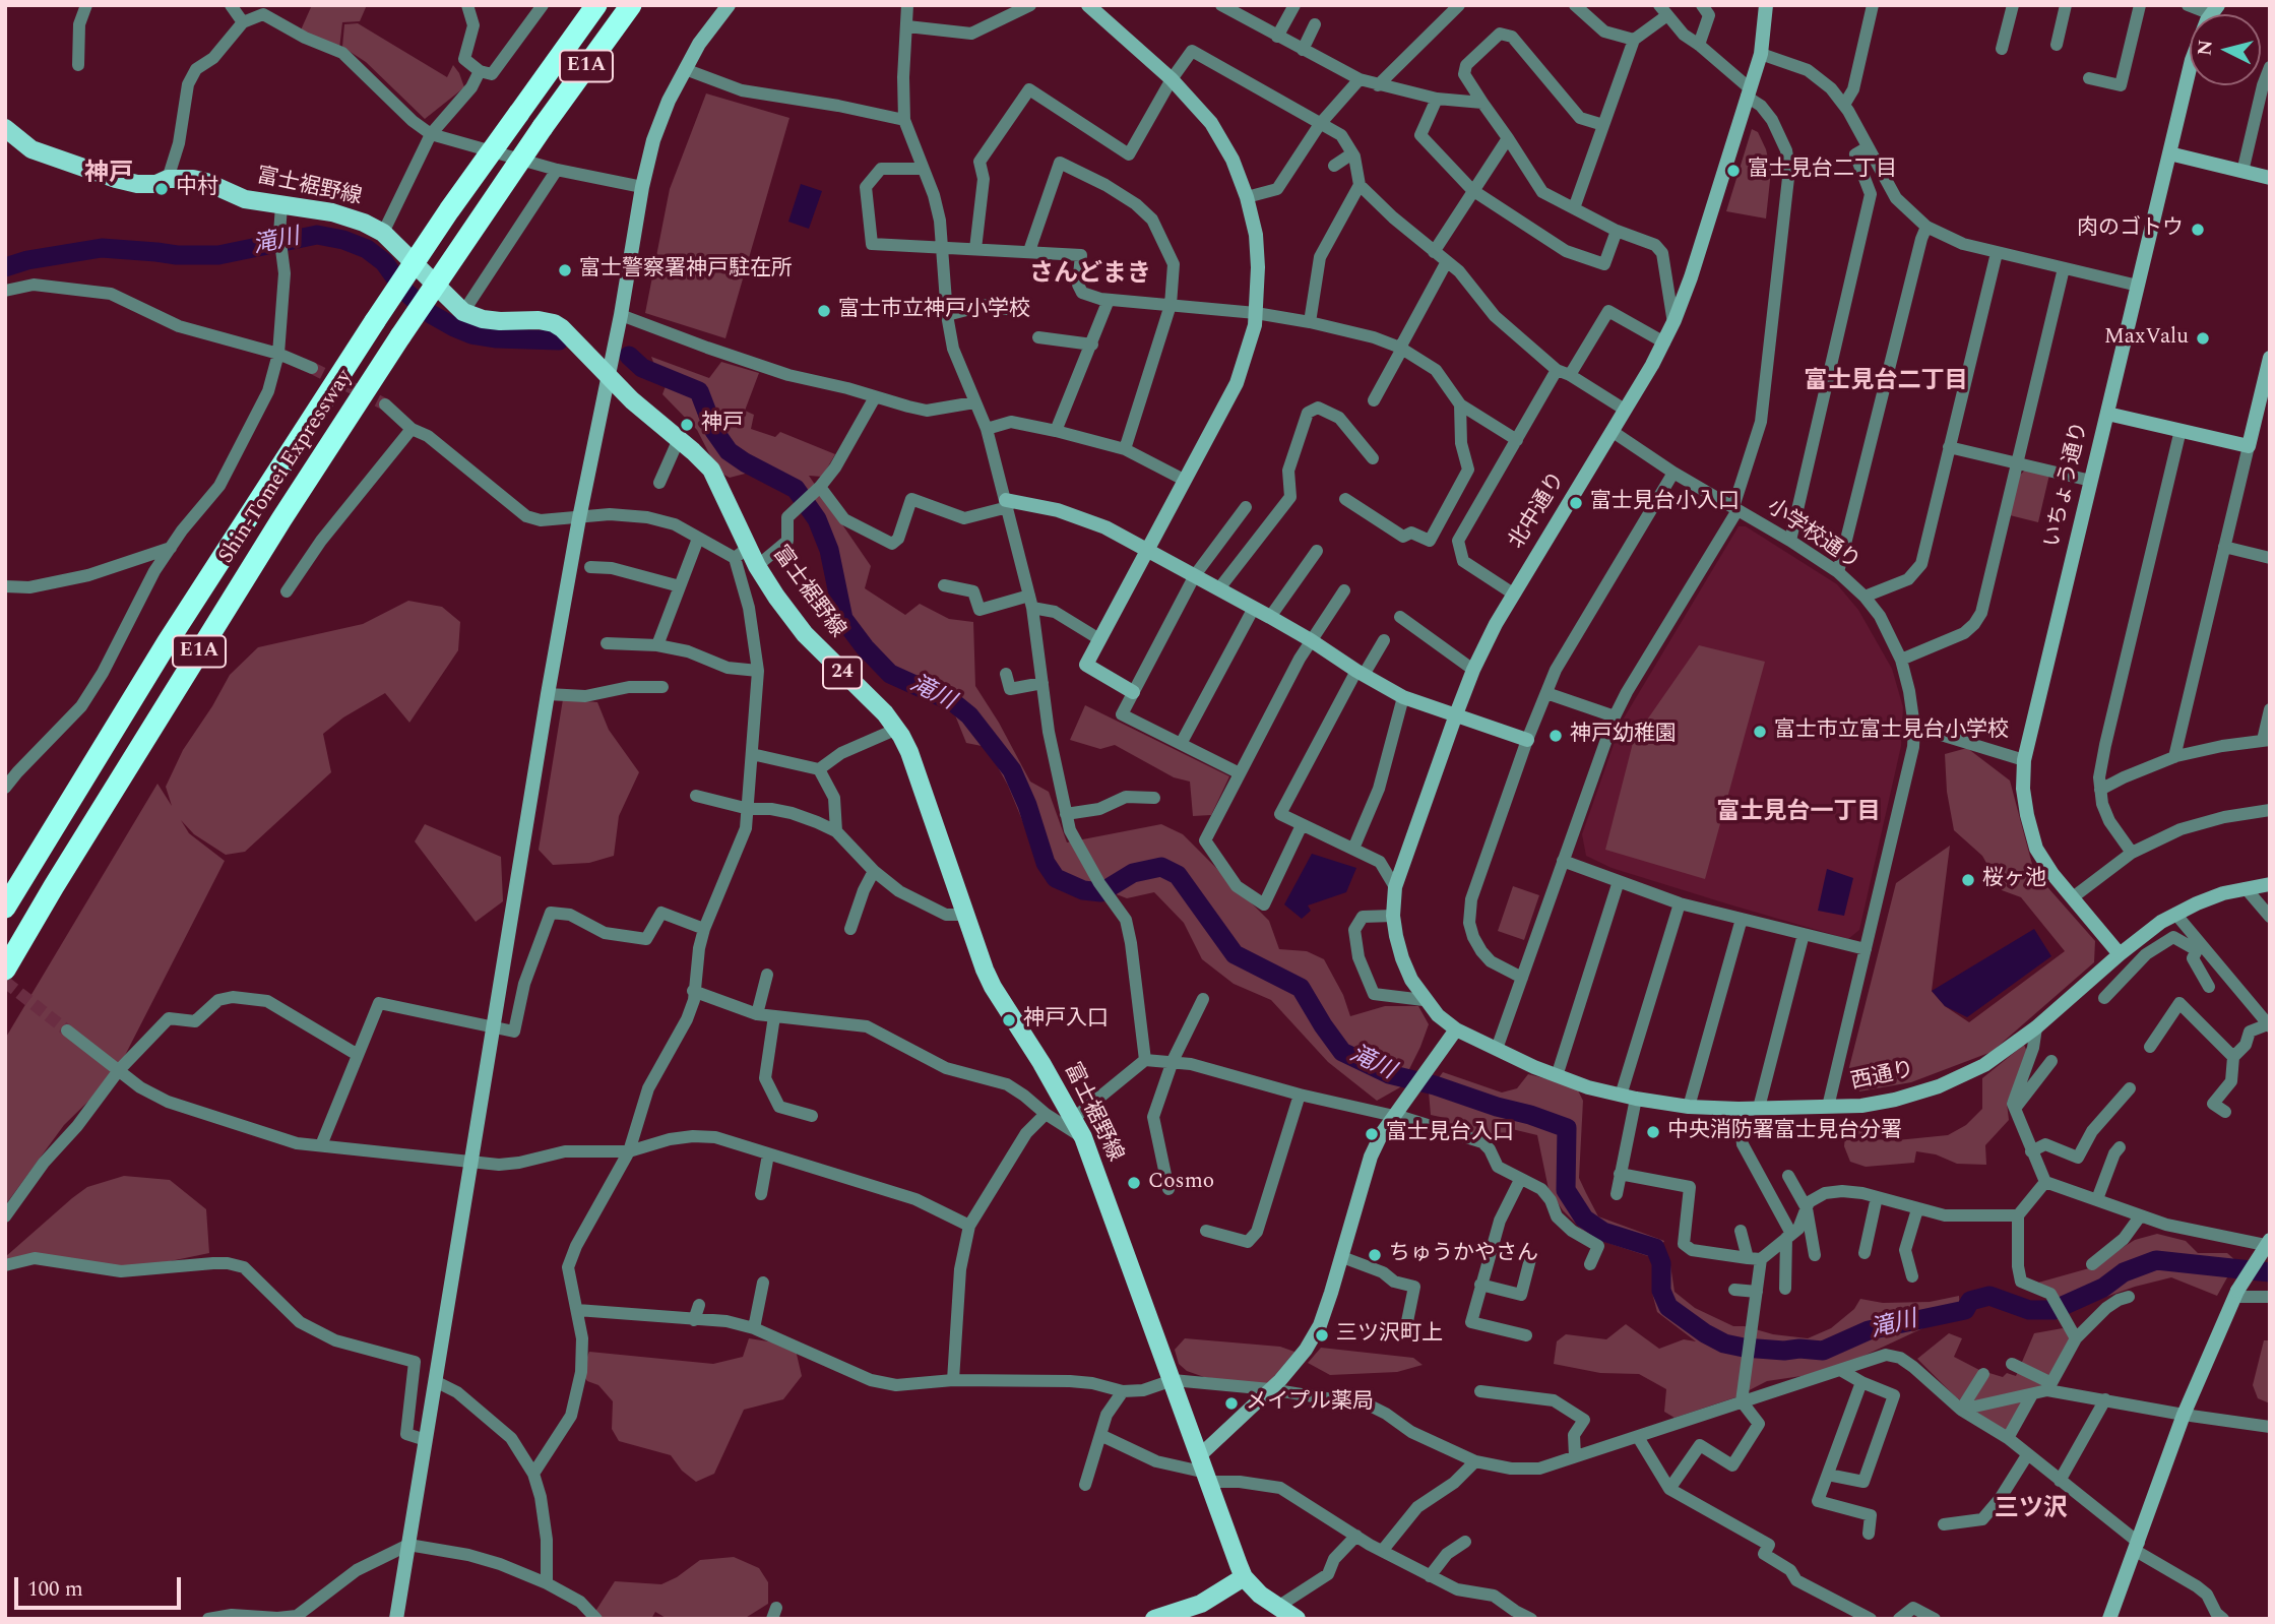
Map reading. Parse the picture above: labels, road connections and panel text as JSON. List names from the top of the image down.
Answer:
{
  "streets": {
    "highway": ["E1A", "Shin-Tomei Expressway"],
    "main road": ["富士裾野線", "24"],
    "street": [
      "いちょう通り",
      "北中通り",
      "小学校通り",
      "西通り"
    ]
  },
  "crossings": [
    ["いちょう通り", "西通り"],
    ["北中通り", "小学校通り"],
    ["北中通り", "西通り"],
    ["小学校通り", "西通り"]
  ],
  "districts": [
    "神戸",
    "さんどまき",
    "富士見台二丁目",
    "富士見台一丁目",
    "三ツ沢"
  ],
  "water": ["滝川"],
  "places": [
    "富士見台二丁目",
    "中村",
    "肉のゴトウ",
    "富士警察署神戸駐在所",
    "富士市立神戸小学校",
    "MaxValu",
    "神戸",
    "富士見台小入口",
    "富士市立富士見台小学校",
    "神戸幼稚園",
    "桜ヶ池",
    "神戸入口",
    "中央消防署富士見台分署",
    "富士見台入口",
    "Cosmo",
    "ちゅうかやさん",
    "三ツ沢町上",
    "メイプル薬局"
  ],
  "scale_bar": "100 m",
  "north": "left"
}
